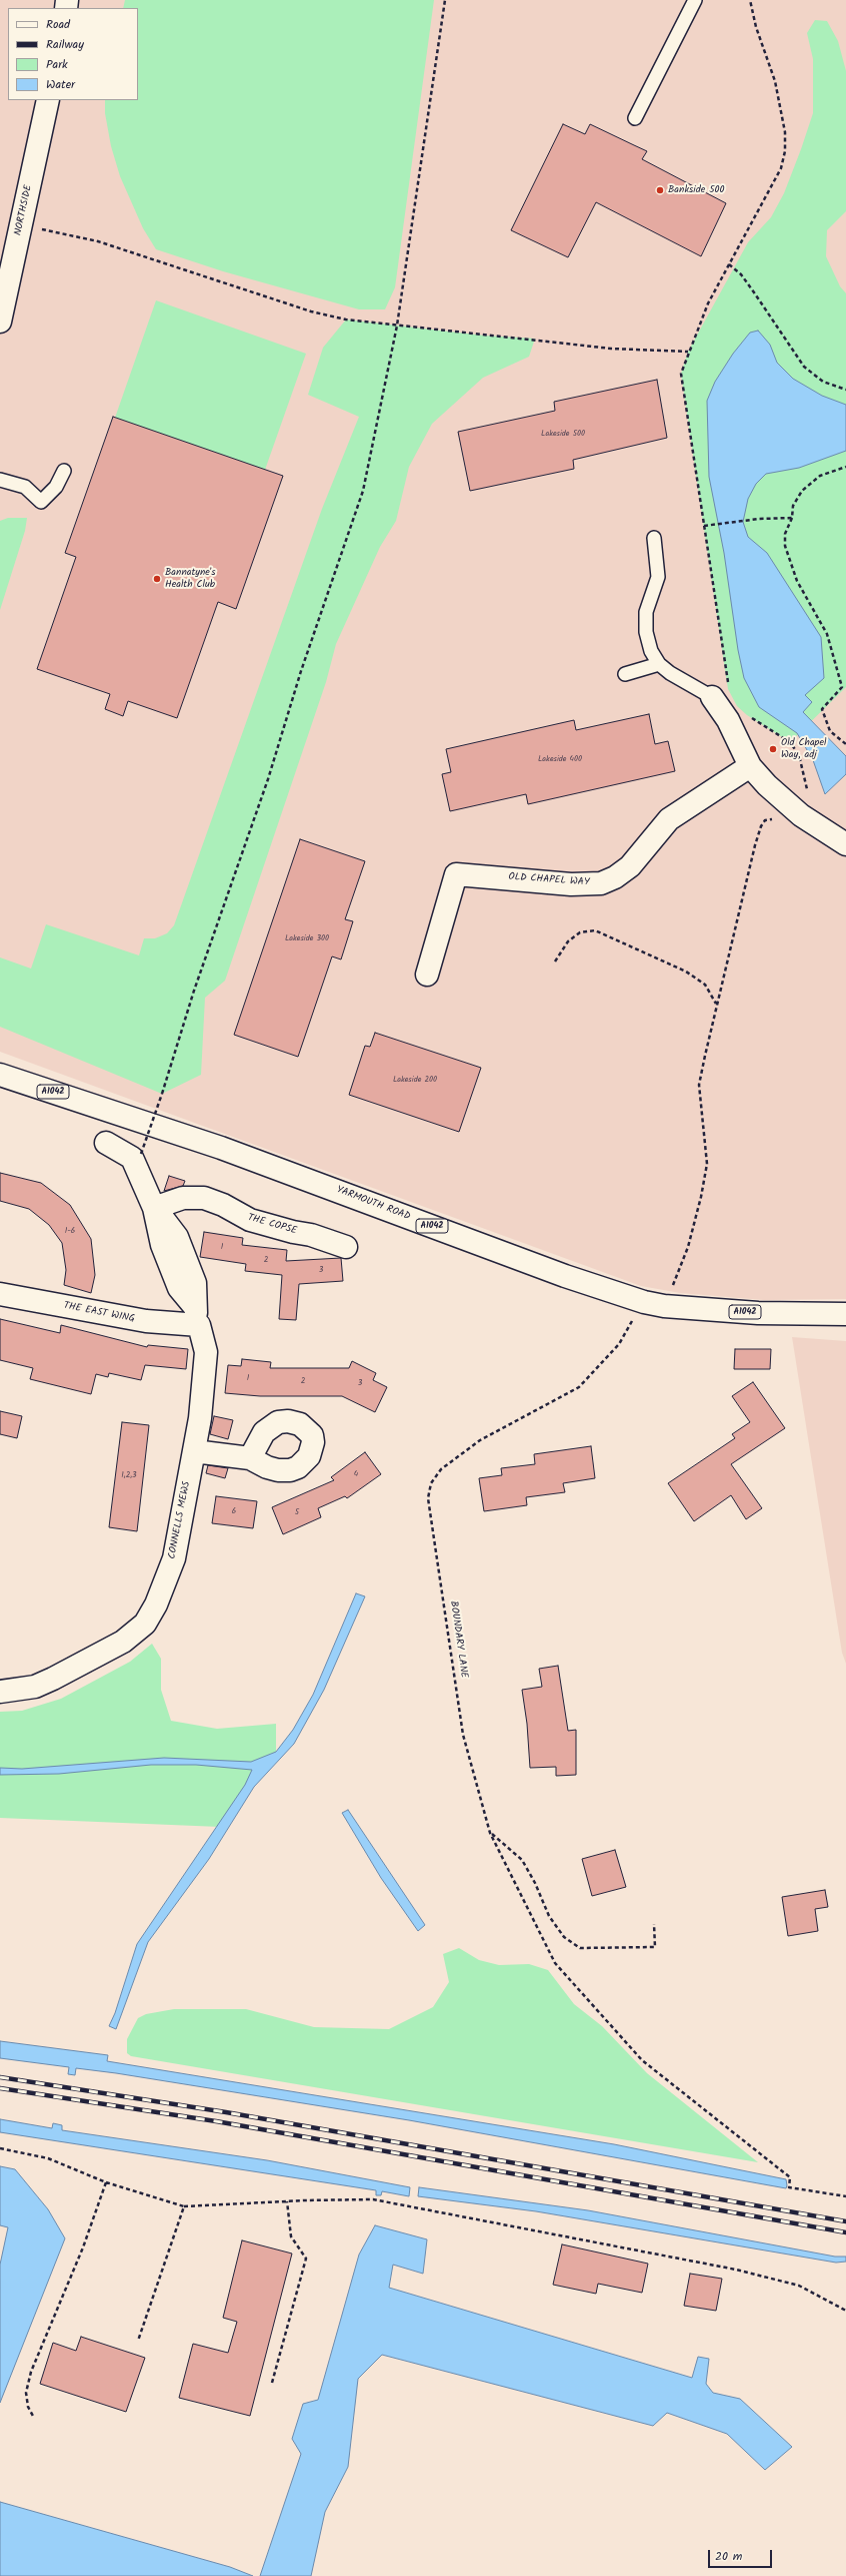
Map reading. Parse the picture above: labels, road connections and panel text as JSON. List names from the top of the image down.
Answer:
{
  "streets": {
    "main road": [
      "NORTHSIDE",
      "OLD CHAPEL WAY",
      "A1042",
      "YARMOUTH ROAD",
      "THE COPSE",
      "THE EAST WING",
      "CONNELLS MEWS"
    ],
    "path": ["BOUNDARY LANE"]
  },
  "crossings": [
    ["YARMOUTH ROAD", "BOUNDARY LANE"],
    ["THE EAST WING", "CONNELLS MEWS"]
  ],
  "places": ["Bankside 500", "Bannatyne's Health Club", "Old Chapel Way, adj"],
  "house_numbers": [
    "Lakeside 500",
    "Lakeside 400",
    "Lakeside 300",
    "Lakeside 200",
    "1-6",
    "1",
    "2",
    "3",
    "1",
    "2",
    "3",
    "4",
    "1,2,3",
    "6",
    "5"
  ],
  "legend": [
    "Road",
    "Railway",
    "Park",
    "Water"
  ],
  "scale_bar": "20 m"
}
